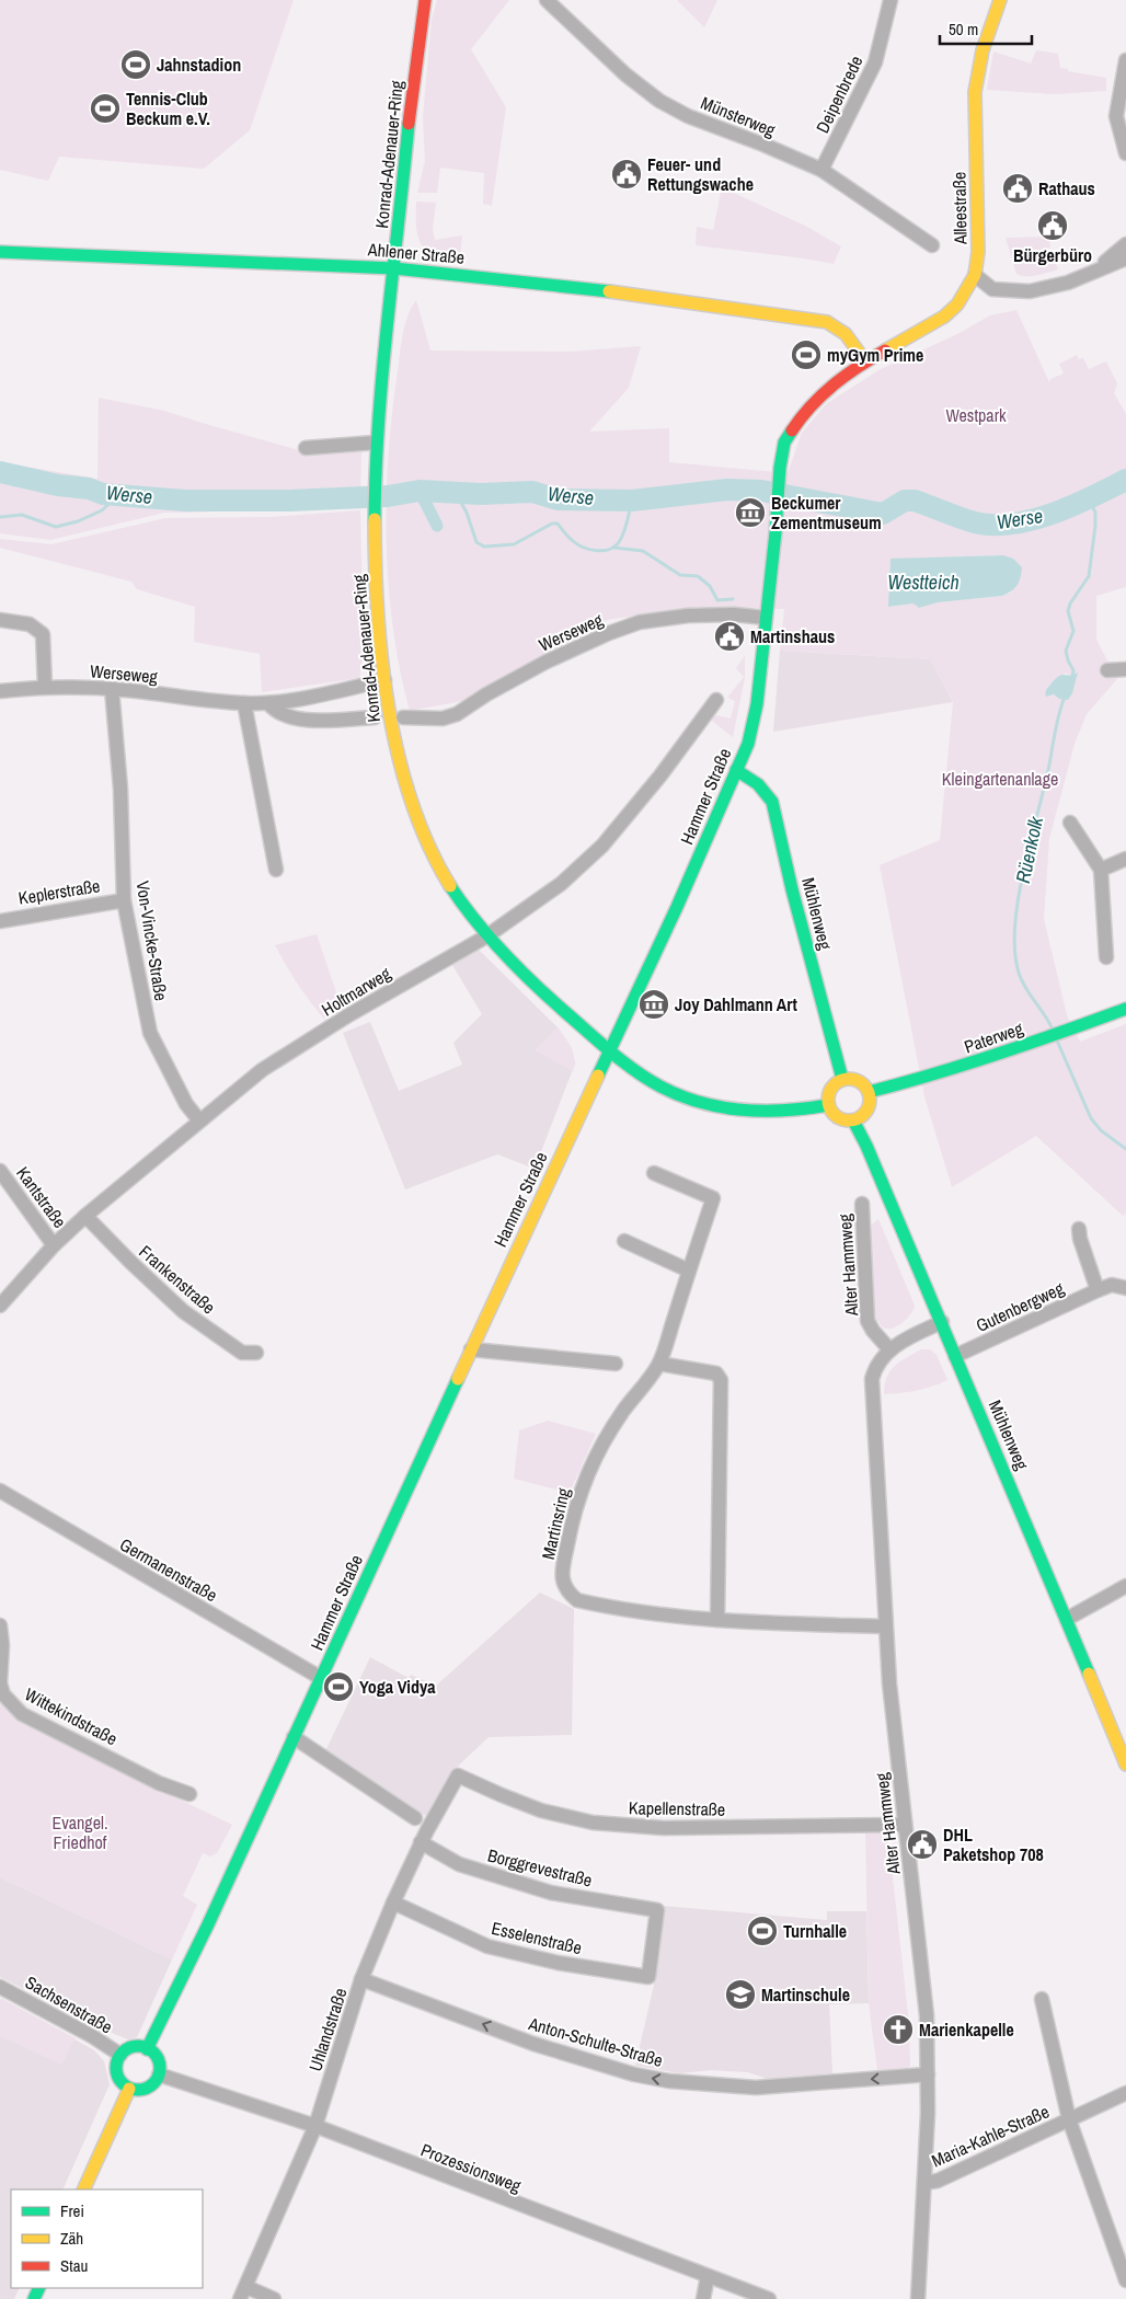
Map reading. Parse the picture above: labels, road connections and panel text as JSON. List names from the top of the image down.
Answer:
{
  "streets": {
    "main road": [
      "Konrad-Adenauer-Ring",
      "Alleestraße",
      "Ahlener Straße",
      "Hammer Straße",
      "Mühlenweg",
      "Paterweg"
    ],
    "street": [
      "Deipenbrede",
      "Münsterweg",
      "Werseweg",
      "Keplerstraße",
      "Von-Vincke-Straße",
      "Holtmarweg",
      "Kantstraße",
      "Alter Hammweg",
      "Frankenstraße",
      "Gutenbergweg",
      "Martinsring",
      "Germanenstraße",
      "Wittekindstraße",
      "Kapellenstraße",
      "Borggrevestraße",
      "Esselenstraße",
      "Sachsenstraße",
      "Uhlandstraße",
      "Anton-Schulte-Straße",
      "Maria-Kahle-Straße",
      "Prozessionsweg"
    ]
  },
  "crossings": [
    ["Deipenbrede", "Münsterweg"],
    ["Konrad-Adenauer-Ring", "Ahlener Straße"],
    ["Konrad-Adenauer-Ring", "Werseweg"],
    ["Konrad-Adenauer-Ring", "Hammer Straße"],
    ["Konrad-Adenauer-Ring", "Mühlenweg"],
    ["Konrad-Adenauer-Ring", "Holtmarweg"],
    ["Konrad-Adenauer-Ring", "Paterweg"],
    ["Alleestraße", "Ahlener Straße"],
    ["Alleestraße", "Hammer Straße"],
    ["Ahlener Straße", "Hammer Straße"],
    ["Werseweg", "Hammer Straße"],
    ["Werseweg", "Von-Vincke-Straße"],
    ["Hammer Straße", "Mühlenweg"],
    ["Hammer Straße", "Germanenstraße"],
    ["Hammer Straße", "Sachsenstraße"],
    ["Hammer Straße", "Prozessionsweg"],
    ["Keplerstraße", "Von-Vincke-Straße"],
    ["Mühlenweg", "Paterweg"],
    ["Mühlenweg", "Alter Hammweg"],
    ["Mühlenweg", "Gutenbergweg"],
    ["Von-Vincke-Straße", "Holtmarweg"],
    ["Holtmarweg", "Kantstraße"],
    ["Holtmarweg", "Frankenstraße"],
    ["Alter Hammweg", "Martinsring"],
    ["Alter Hammweg", "Kapellenstraße"],
    ["Alter Hammweg", "Anton-Schulte-Straße"],
    ["Alter Hammweg", "Maria-Kahle-Straße"],
    ["Kapellenstraße", "Uhlandstraße"],
    ["Borggrevestraße", "Esselenstraße"],
    ["Borggrevestraße", "Uhlandstraße"],
    ["Esselenstraße", "Uhlandstraße"],
    ["Sachsenstraße", "Prozessionsweg"],
    ["Uhlandstraße", "Anton-Schulte-Straße"],
    ["Uhlandstraße", "Prozessionsweg"]
  ],
  "one_way": ["Anton-Schulte-Straße"],
  "water": ["Werse", "Westteich", "Rüenkolk"],
  "parks": ["Westpark", "Kleingartenanlage", "Evangel. Friedhof"],
  "places": {
    "sports": [
      "Jahnstadion",
      "Tennis-Club Beckum e.V.",
      "myGym Prime",
      "Yoga Vidya",
      "Turnhalle"
    ],
    "public building": [
      "Feuer- und Rettungswache",
      "Rathaus",
      "Bürgerbüro",
      "Martinshaus",
      "DHL Paketshop 708"
    ],
    "museum": ["Beckumer Zementmuseum", "Joy Dahlmann Art"],
    "school or university": ["Martinschule"],
    "church": ["Marienkapelle"]
  },
  "legend": ["Frei", "Zäh", "Stau"],
  "scale_bar": "50 m"
}
